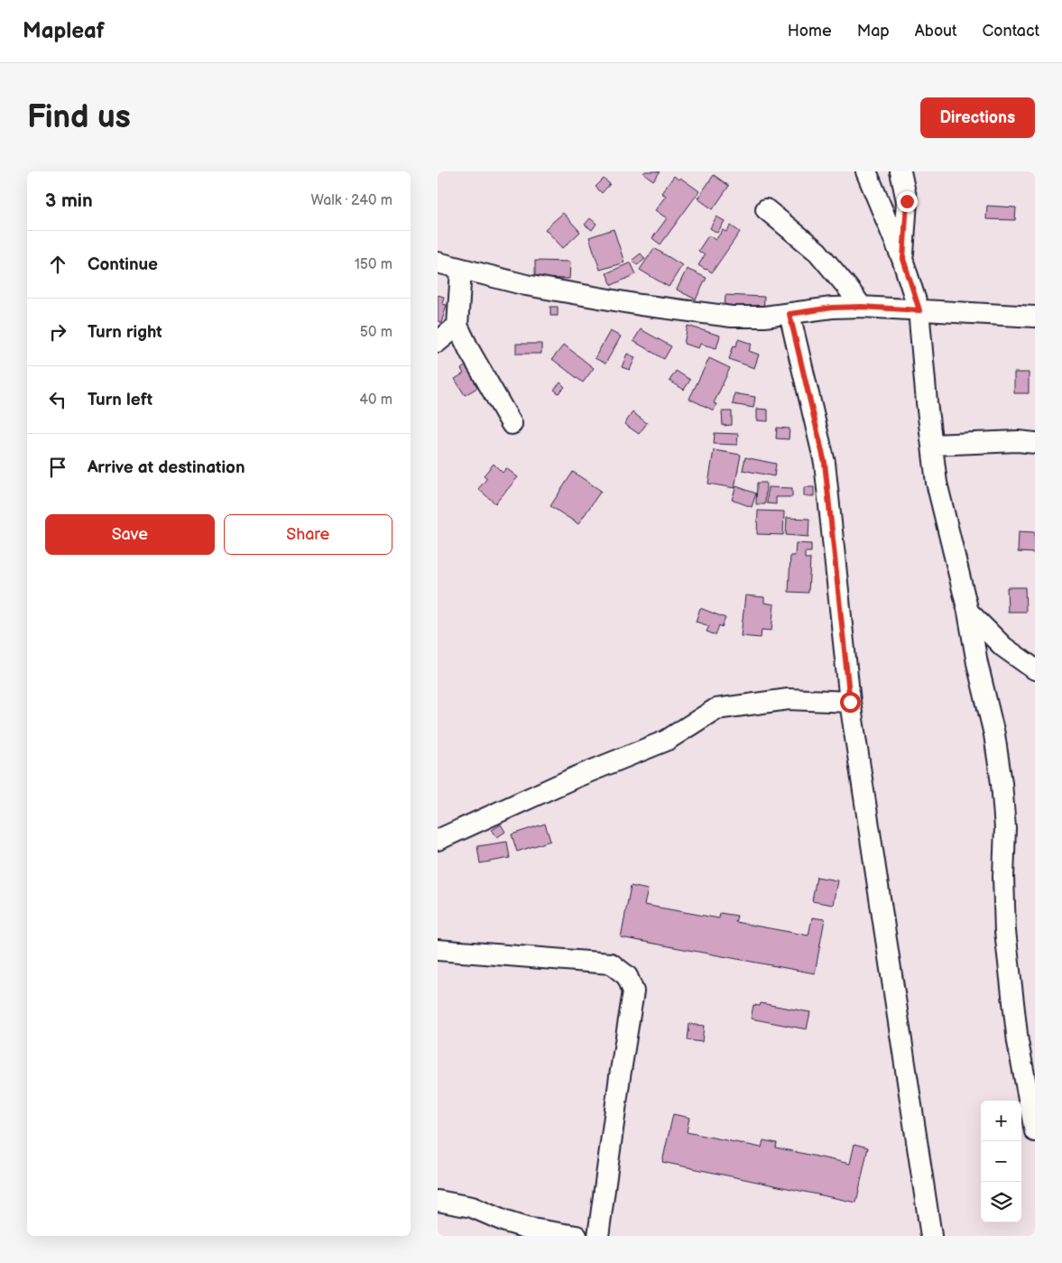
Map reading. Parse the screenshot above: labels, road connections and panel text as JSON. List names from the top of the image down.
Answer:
{
  "page": {
    "header": "Mapleaf",
    "nav": [
      "Home",
      "Map",
      "About",
      "Contact"
    ],
    "buttons": [
      "Directions",
      ["Save", "Share"]
    ],
    "title": "Find us",
    "heading": ["3 min", "Walk · 240 m"],
    "list": [
      ["Continue", "150 m"],
      ["Turn right", "50 m"],
      ["Turn left", "40 m"],
      "Arrive at destination"
    ],
    "map_buttons": ["+", "−"]
  }
}
